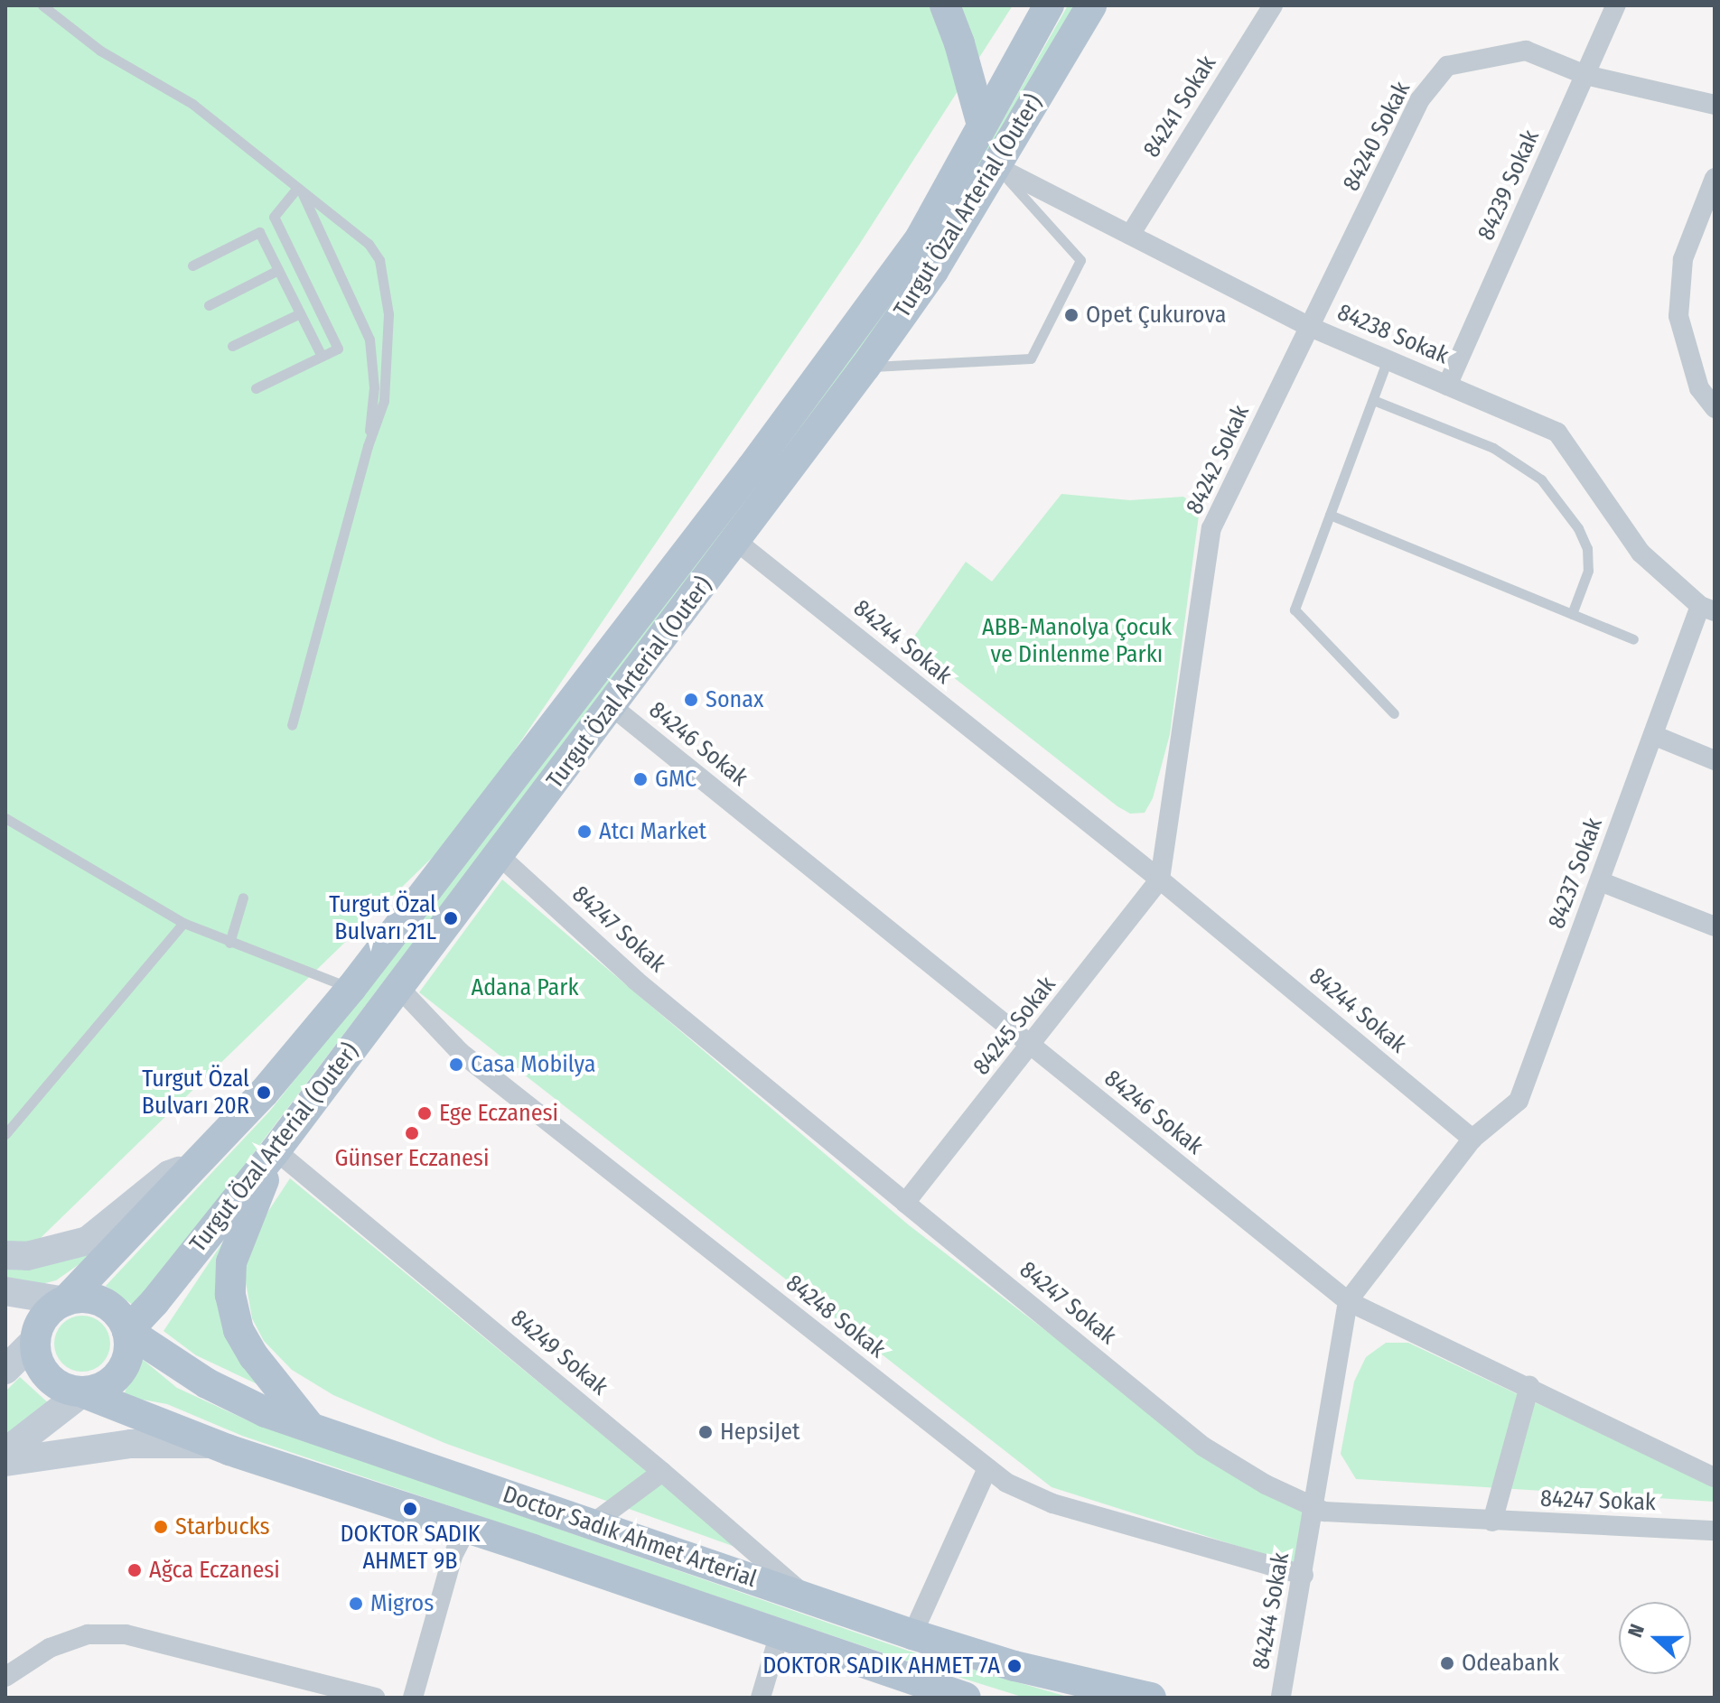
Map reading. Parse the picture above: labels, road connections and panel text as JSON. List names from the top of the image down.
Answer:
{
  "streets": {
    "main road": ["Turgut Özal Arterial (Outer)", "Doctor Sadık Ahmet Arterial"],
    "street": [
      "84241 Sokak",
      "84240 Sokak",
      "84239 Sokak",
      "84238 Sokak",
      "84242 Sokak",
      "84244 Sokak",
      "84246 Sokak",
      "84237 Sokak",
      "84247 Sokak",
      "84245 Sokak",
      "84248 Sokak",
      "84249 Sokak"
    ]
  },
  "crossings": [
    ["84241 Sokak", "84238 Sokak"],
    ["84240 Sokak", "84239 Sokak"],
    ["84240 Sokak", "84238 Sokak"],
    ["84240 Sokak", "84242 Sokak"],
    ["84239 Sokak", "84238 Sokak"],
    ["Turgut Özal Arterial (Outer)", "84238 Sokak"],
    ["Turgut Özal Arterial (Outer)", "84244 Sokak"],
    ["Turgut Özal Arterial (Outer)", "84246 Sokak"],
    ["Turgut Özal Arterial (Outer)", "84247 Sokak"],
    ["Turgut Özal Arterial (Outer)", "84248 Sokak"],
    ["Turgut Özal Arterial (Outer)", "84249 Sokak"],
    ["Turgut Özal Arterial (Outer)", "Doctor Sadık Ahmet Arterial"],
    ["84238 Sokak", "84242 Sokak"],
    ["84238 Sokak", "84237 Sokak"],
    ["84242 Sokak", "84244 Sokak"],
    ["84242 Sokak", "84245 Sokak"],
    ["84244 Sokak", "84246 Sokak"],
    ["84244 Sokak", "84237 Sokak"],
    ["84244 Sokak", "84247 Sokak"],
    ["84244 Sokak", "84245 Sokak"],
    ["84244 Sokak", "84248 Sokak"],
    ["84246 Sokak", "84245 Sokak"],
    ["84247 Sokak", "84245 Sokak"],
    ["84249 Sokak", "Doctor Sadık Ahmet Arterial"]
  ],
  "parks": ["ABB-Manolya Çocuk ve Dinlenme Parkı", "Adana Park"],
  "places": [
    "Opet Çukurova",
    "Sonax",
    "GMC",
    "Atcı Market",
    "Turgut Özal Bulvarı 21L",
    "Casa Mobilya",
    "Turgut Özal Bulvarı 20R",
    "Ege Eczanesi",
    "Günser Eczanesi",
    "HepsiJet",
    "DOKTOR SADIK AHMET 9B",
    "Starbucks",
    "Ağca Eczanesi",
    "Migros",
    "Odeabank",
    "DOKTOR SADIK AHMET 7A"
  ],
  "north": "left"
}
